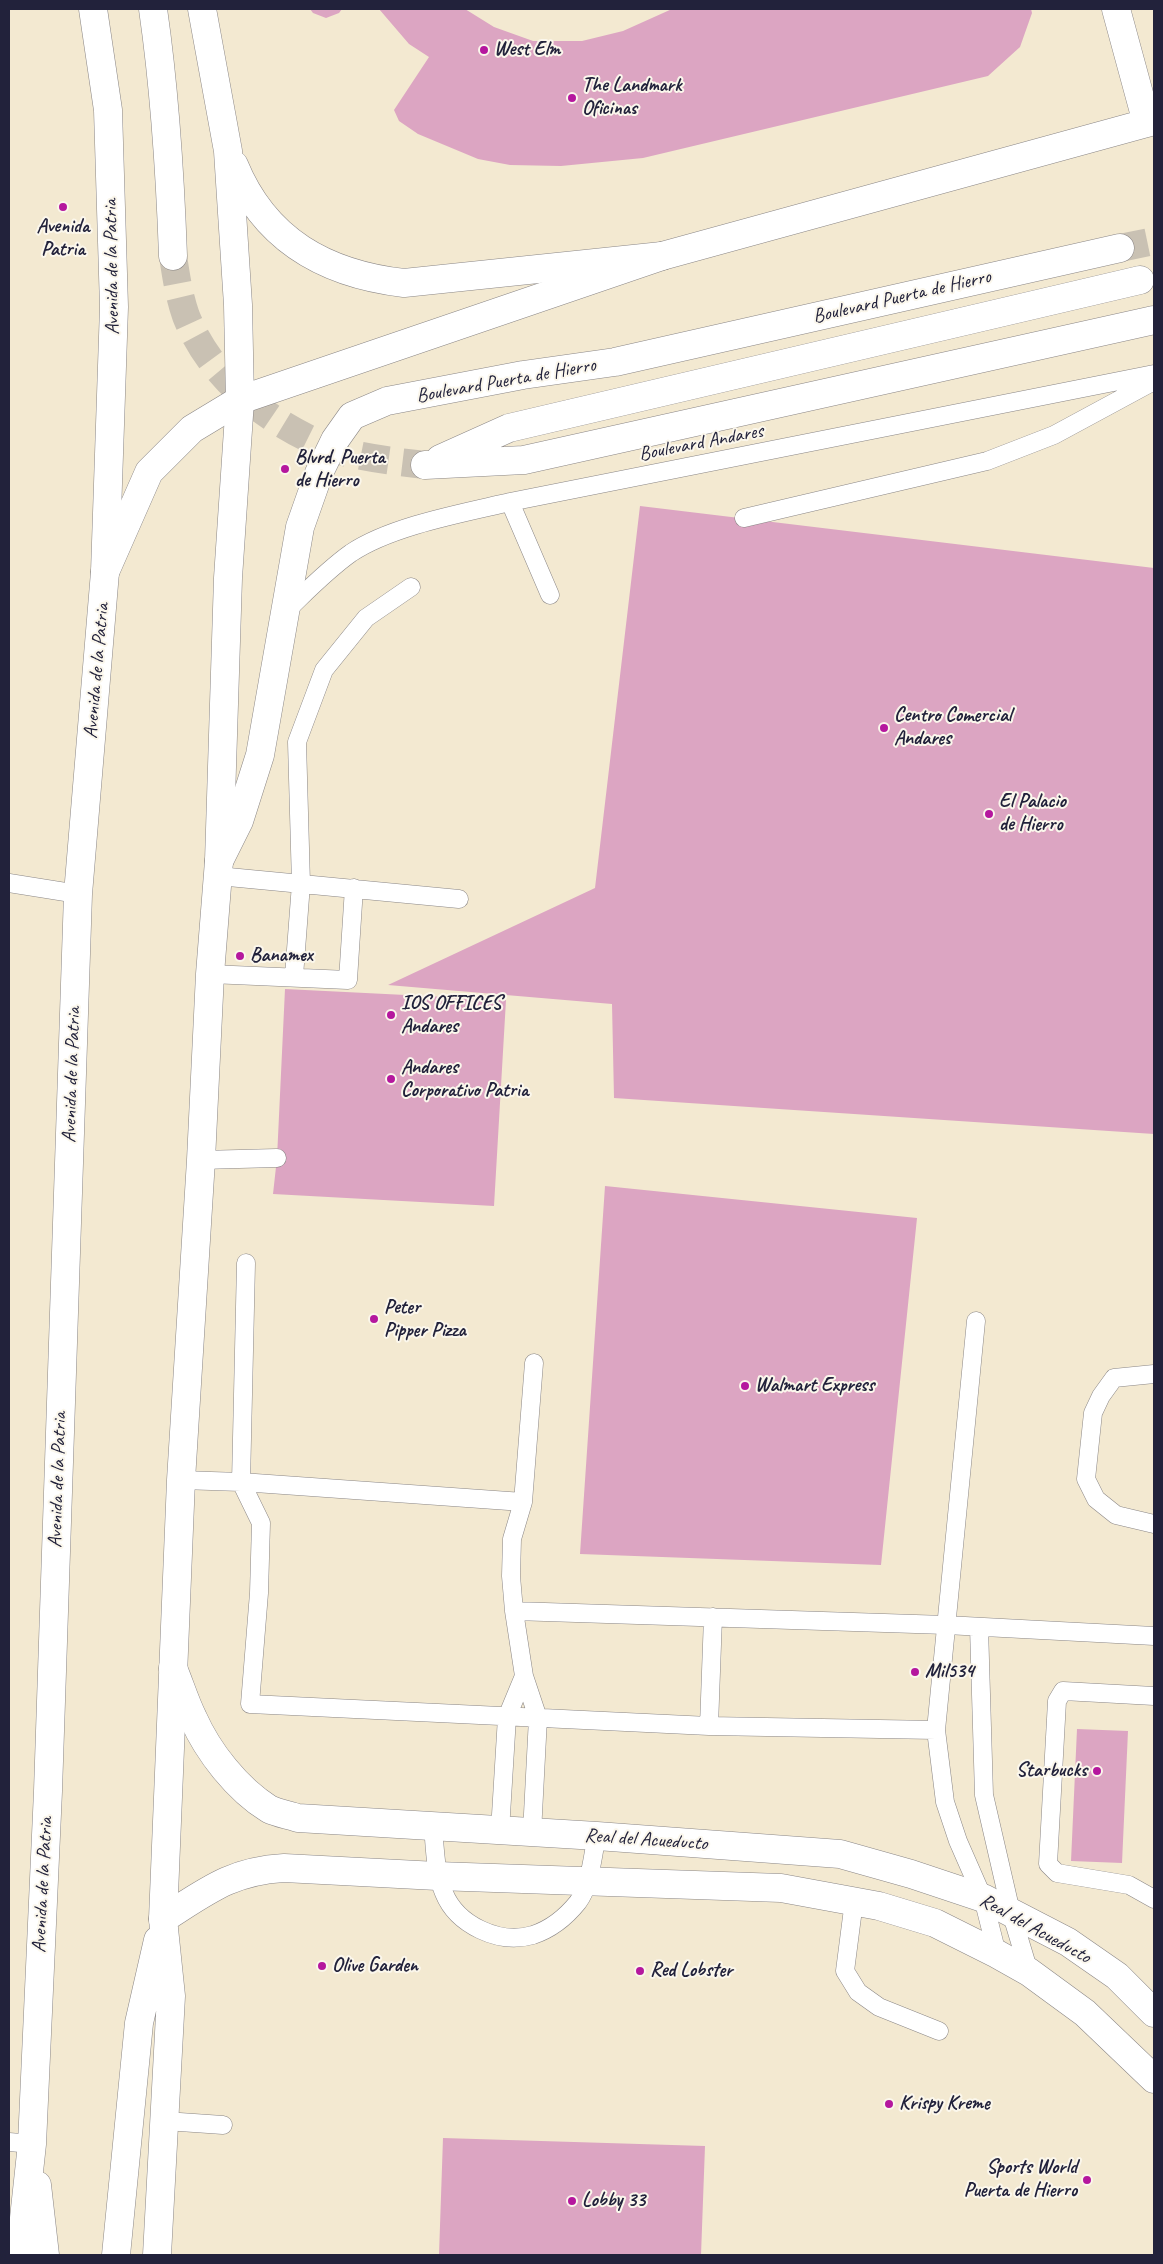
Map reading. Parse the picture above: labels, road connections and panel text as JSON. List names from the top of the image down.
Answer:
{
  "streets": {
    "main road": ["Avenida de la Patria", "Boulevard Puerta de Hierro", "Real del Acueducto"],
    "lane": ["Boulevard Andares"]
  },
  "crossings": [
    ["Boulevard Puerta de Hierro", "Boulevard Andares"]
  ],
  "places": [
    "West Elm",
    "The Landmark Oficinas",
    "Avenida Patria",
    "Blvrd. Puerta de Hierro",
    "Centro Comercial Andares",
    "El Palacio de Hierro",
    "Banamex",
    "IOS OFFICES Andares",
    "Andares Corporativo Patria",
    "Peter Pipper Pizza",
    "Walmart Express",
    "Mil534",
    "Starbucks",
    "Olive Garden",
    "Red Lobster",
    "Krispy Kreme",
    "Sports World Puerta de Hierro",
    "Lobby 33"
  ]
}
